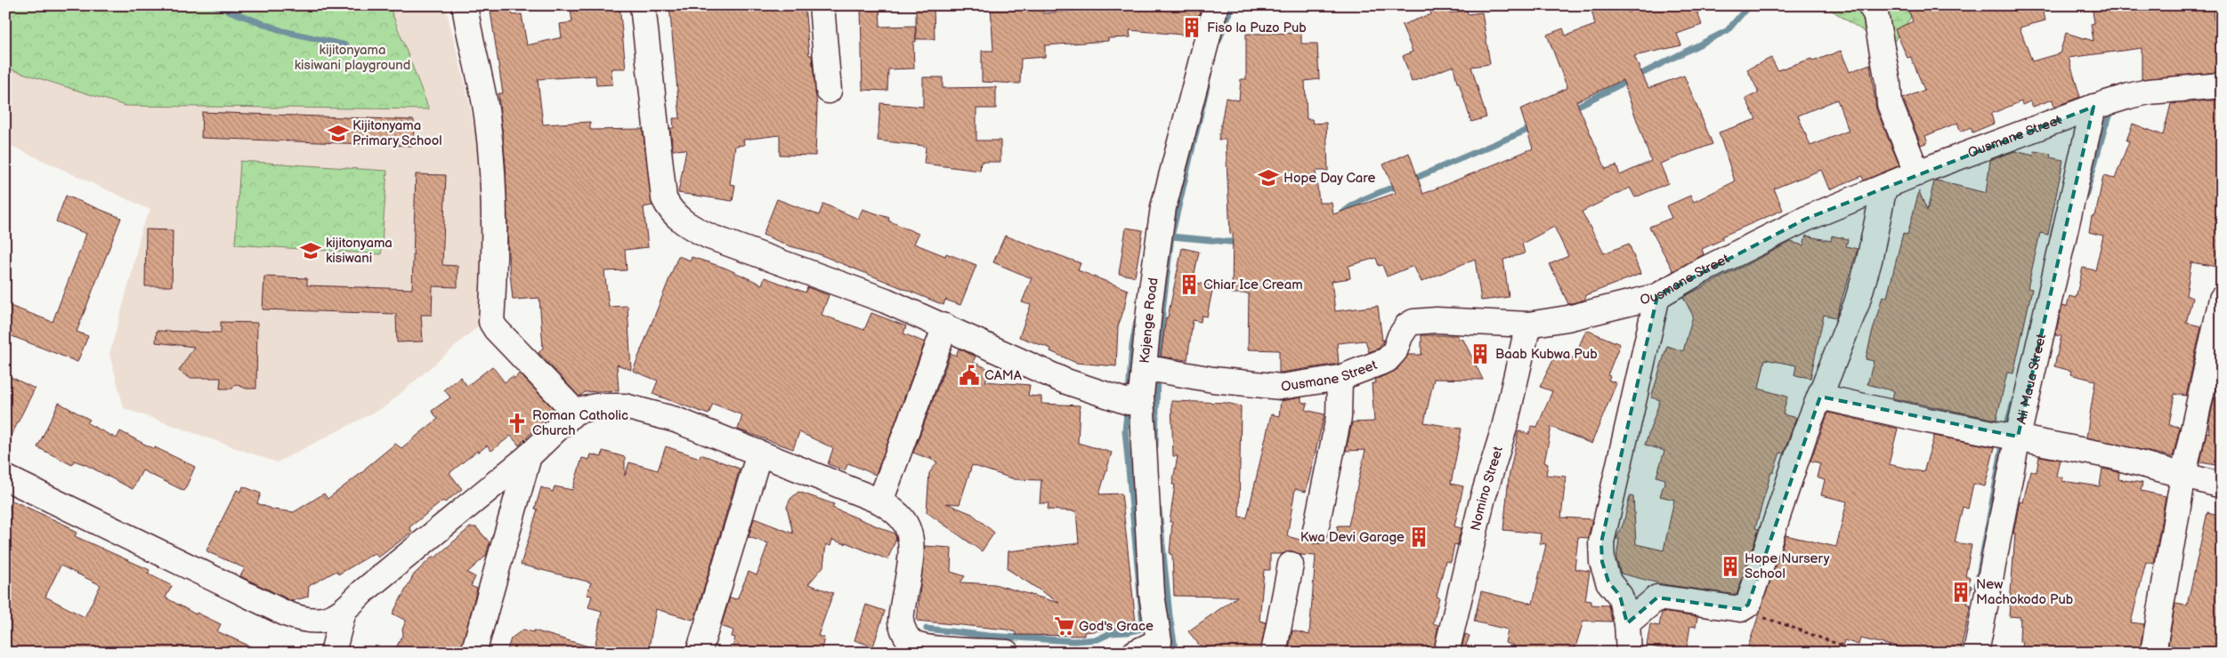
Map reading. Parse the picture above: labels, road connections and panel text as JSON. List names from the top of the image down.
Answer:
{
  "streets": {
    "street": [
      "Ousmane Street",
      "Kajenge Road",
      "Ali Maua Street",
      "Nomino Street"
    ]
  },
  "crossings": [
    ["Ousmane Street", "Kajenge Road"],
    ["Ousmane Street", "Ali Maua Street"],
    ["Ousmane Street", "Nomino Street"]
  ],
  "parks": ["kijitonyama kisiwani playground"],
  "places": {
    "building": [
      "Fiso la Puzo Pub",
      "Chiar Ice Cream",
      "Baab Kubwa Pub",
      "Kwa Devi Garage",
      "Hope Nursery School",
      "New Machokodo Pub"
    ],
    "school or university": ["Kijitonyama Primary School", "Hope Day Care", "kijitonyama kisiwani"],
    "public building": ["CAMA"],
    "church": ["Roman Catholic Church"],
    "supermarket": ["God's Grace"]
  }
}
